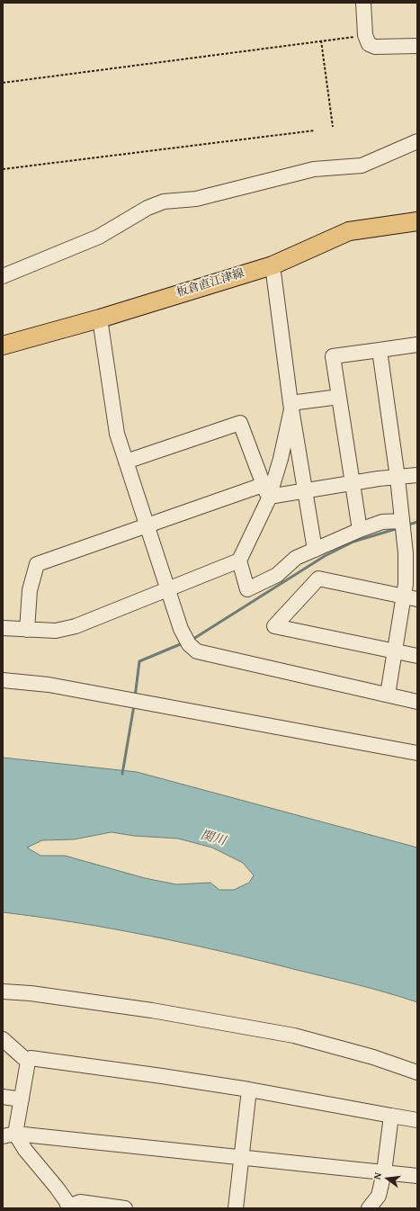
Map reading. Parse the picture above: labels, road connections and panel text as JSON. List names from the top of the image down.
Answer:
{
  "streets": {
    "main road": ["板倉直江津線"]
  },
  "water": ["関川"],
  "north": "left"
}
